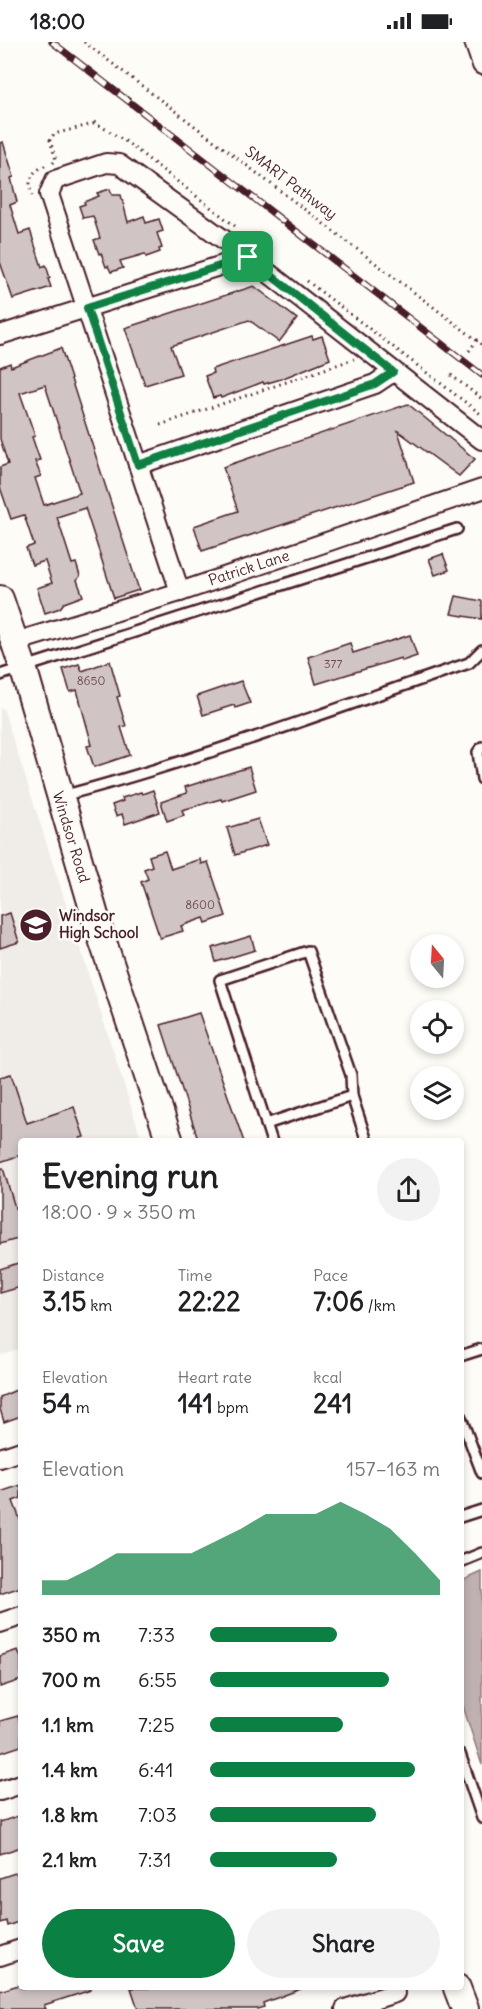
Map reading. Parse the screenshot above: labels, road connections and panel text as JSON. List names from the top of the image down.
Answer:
{
  "streets": {
    "main road": ["Windsor Road"],
    "street": ["Patrick Lane"],
    "path": ["SMART Pathway"]
  },
  "crossings": [
    ["Patrick Lane", "Windsor Road"]
  ],
  "places": {
    "school or university": ["Windsor High School"]
  },
  "house_numbers": ["377", "8650", "8600"],
  "north": "top",
  "page": {
    "status": "18:00",
    "heading": ["Evening run", "18:00 · 9 × 350 m"],
    "stats": [
      ["Distance", "3.15 km"],
      ["Time", "22:22"],
      ["Pace", "7:06 /km"],
      ["Elevation", "54 m"],
      ["Heart rate", "141 bpm"],
      ["kcal", "241"]
    ],
    "chart": ["Elevation", "157–163 m"],
    "list": [
      {
        "name": "350 m",
        "note": "7:33"
      },
      {
        "name": "700 m",
        "note": "6:55"
      },
      {
        "name": "1.1 km",
        "note": "7:25"
      },
      {
        "name": "1.4 km",
        "note": "6:41"
      },
      {
        "name": "1.8 km",
        "note": "7:03"
      },
      {
        "name": "2.1 km",
        "note": "7:31"
      }
    ],
    "buttons": ["Save", "Share"]
  }
}
